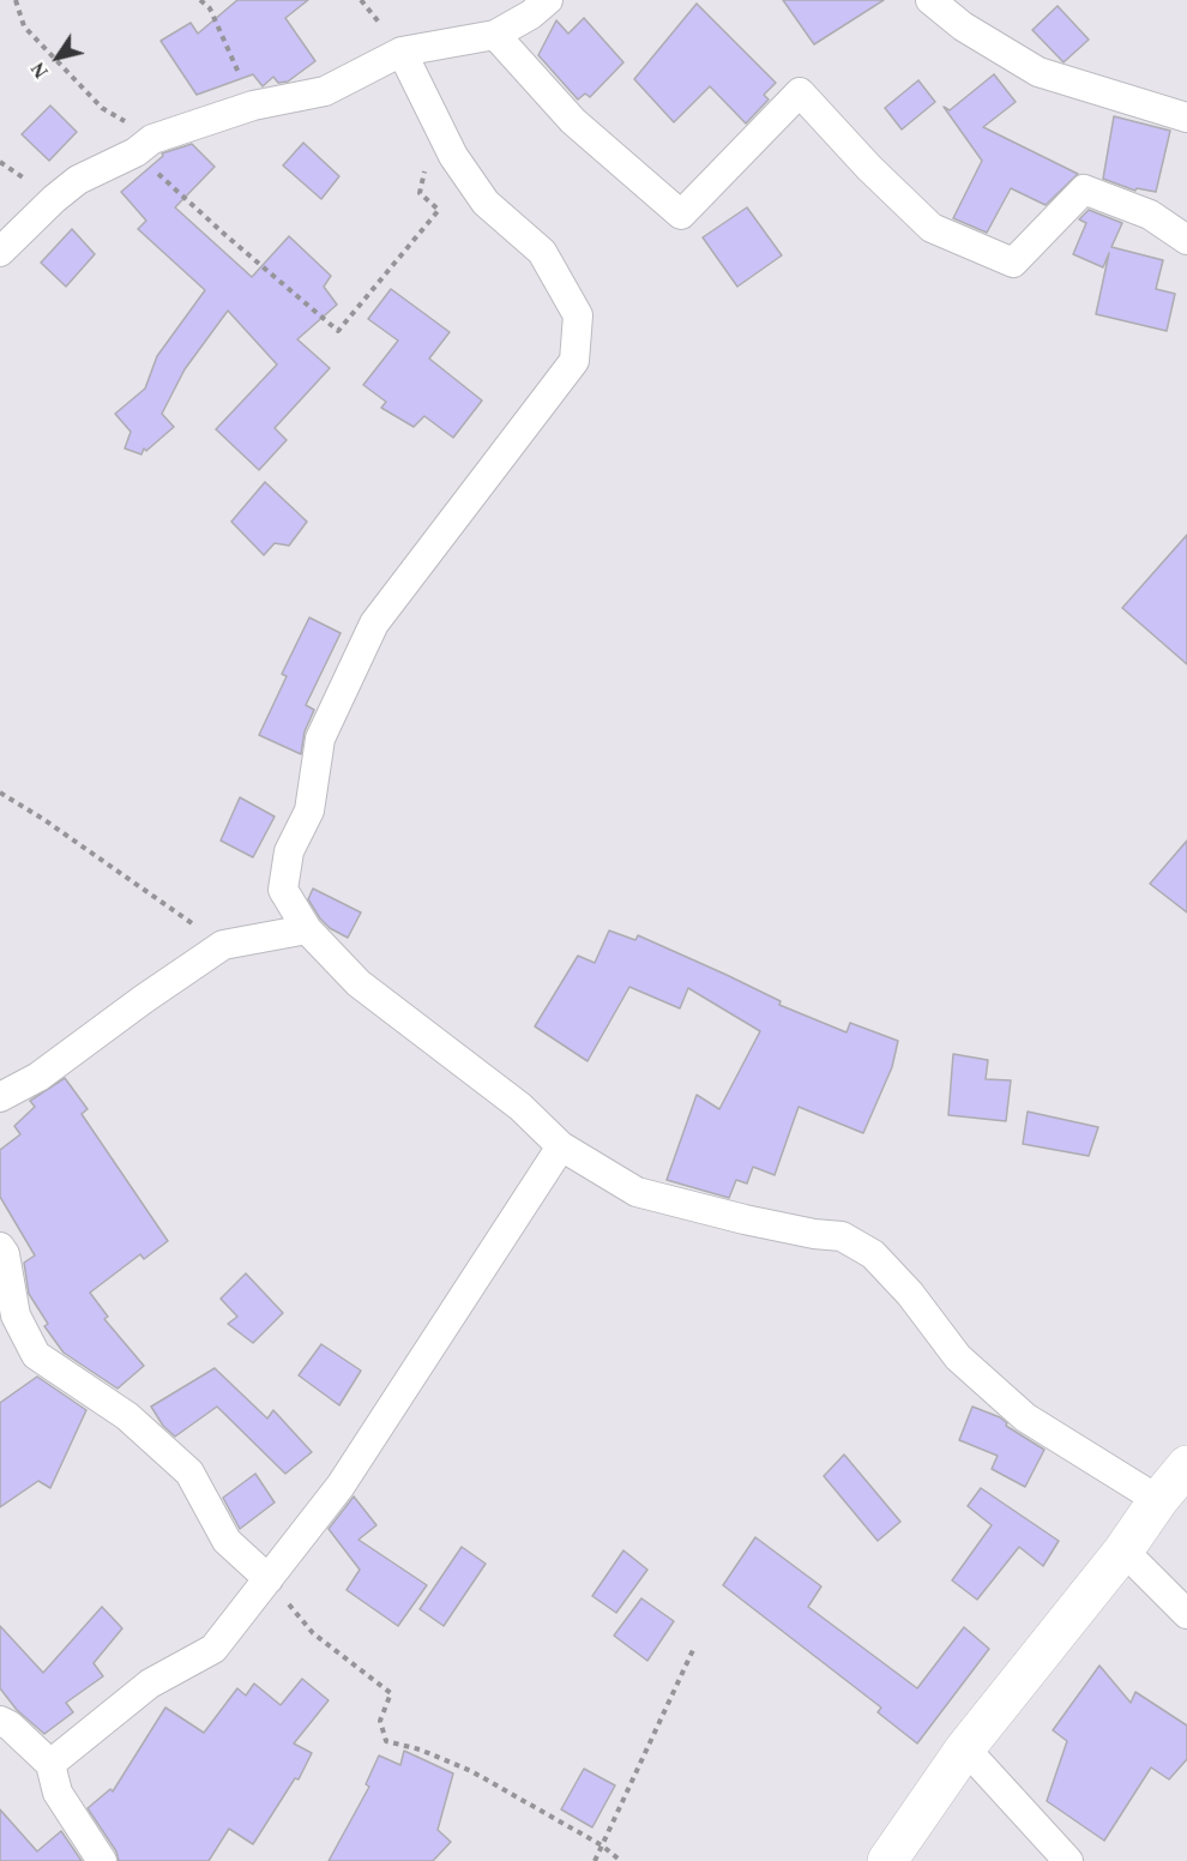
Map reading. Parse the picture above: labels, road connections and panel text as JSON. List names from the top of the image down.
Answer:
{
  "north": "bottom left"
}
